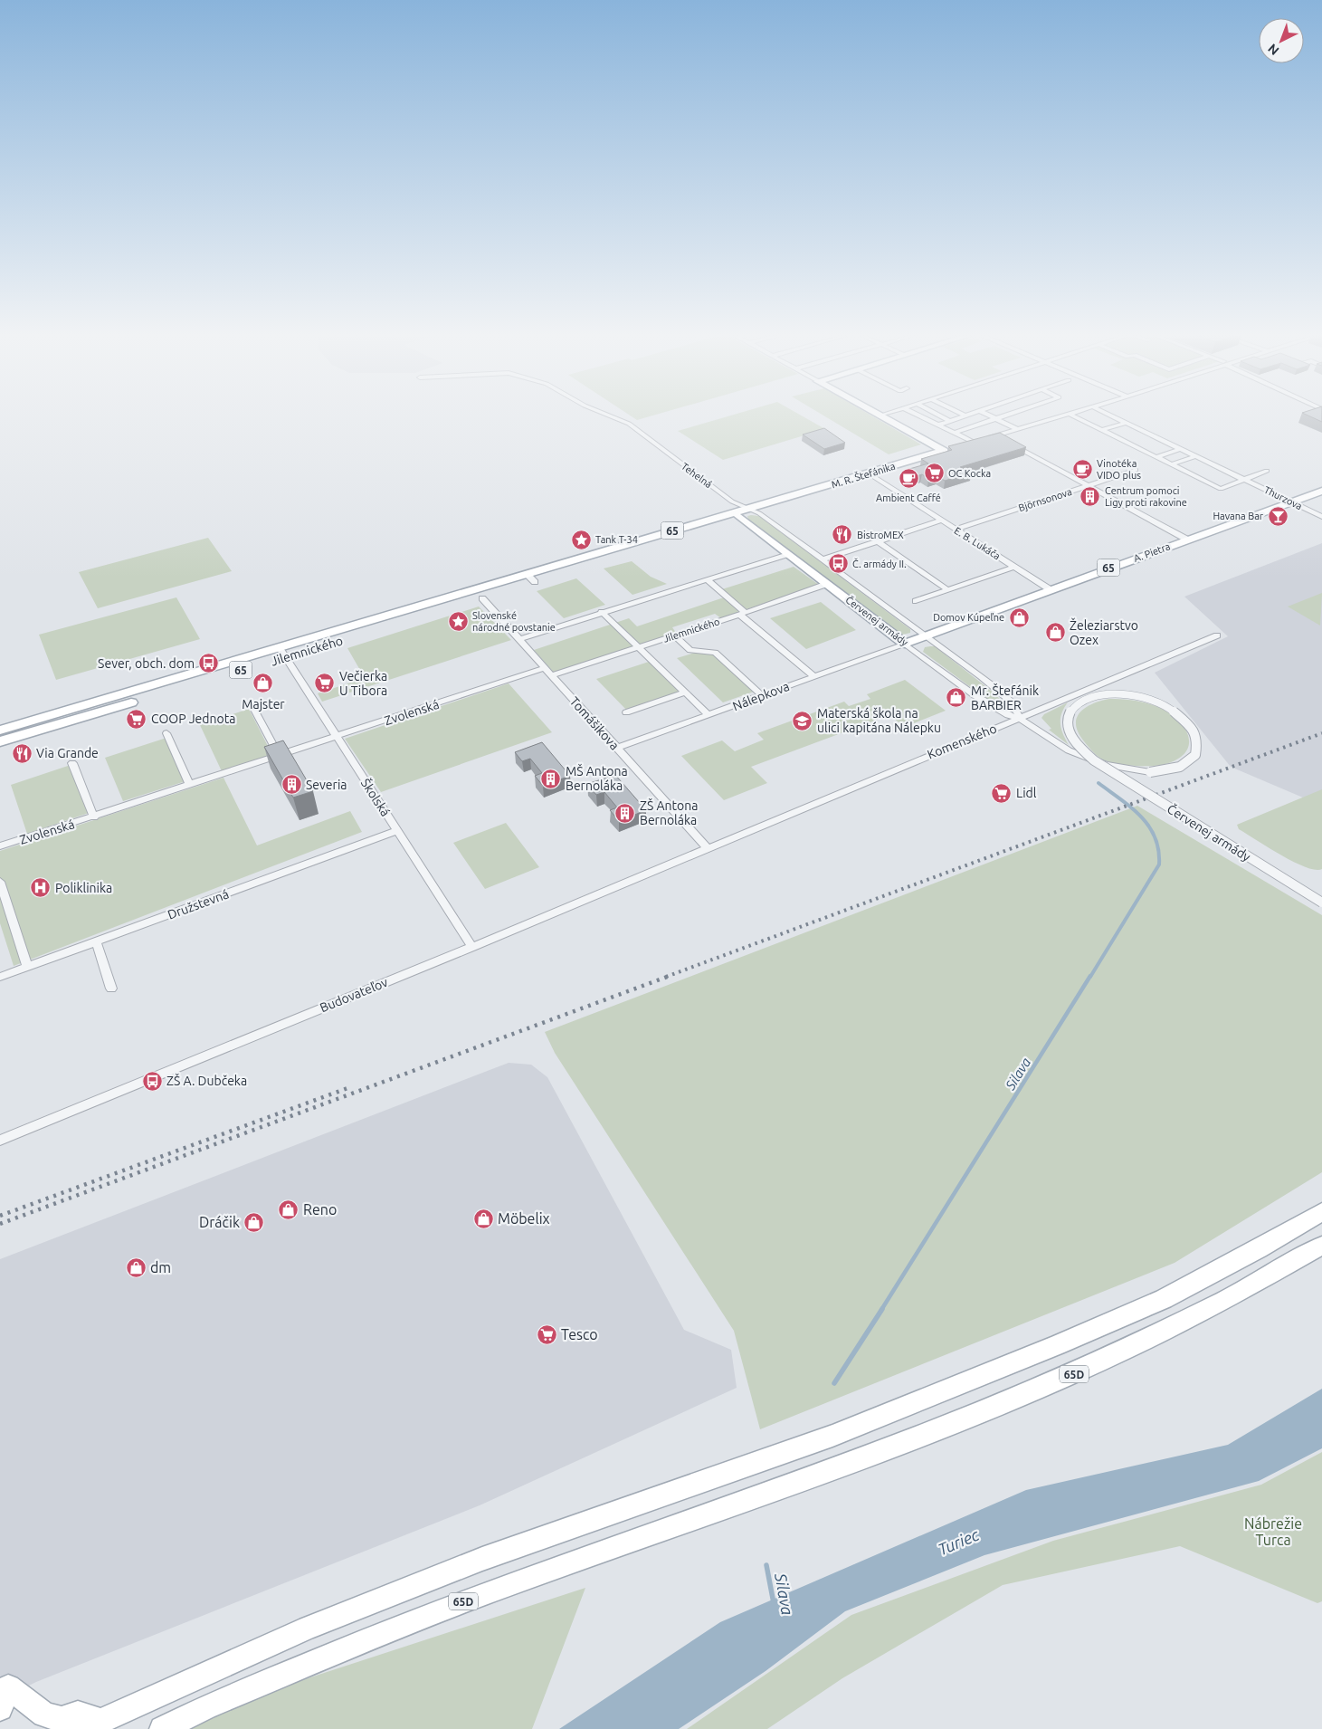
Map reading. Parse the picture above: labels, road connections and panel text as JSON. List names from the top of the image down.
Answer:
{
  "streets": {
    "main road": [
      "M. R. Štefánika",
      "65",
      "A. Pietra",
      "Červenej armády",
      "Jilemnického",
      "65D"
    ],
    "street": [
      "Tehelná",
      "Thurzova",
      "Björnsonova",
      "E. B. Lukáča",
      "Nálepkova",
      "Zvolenská",
      "Tomášikova",
      "Komenského",
      "Školská",
      "Družstevná",
      "Budovateľov"
    ]
  },
  "crossings": [
    ["Tehelná", "M. R. Štefánika"],
    ["Tehelná", "Červenej armády"],
    ["Tehelná", "Jilemnického"],
    ["M. R. Štefánika", "65"],
    ["M. R. Štefánika", "E. B. Lukáča"],
    ["M. R. Štefánika", "Červenej armády"],
    ["M. R. Štefánika", "Jilemnického"],
    ["Thurzova", "A. Pietra"],
    ["Björnsonova", "E. B. Lukáča"],
    ["E. B. Lukáča", "A. Pietra"],
    ["E. B. Lukáča", "Červenej armády"],
    ["A. Pietra", "Červenej armády"],
    ["A. Pietra", "Nálepkova"],
    ["Červenej armády", "Jilemnického"],
    ["Červenej armády", "Nálepkova"],
    ["Červenej armády", "Komenského"],
    ["Jilemnického", "Tomášikova"],
    ["Jilemnického", "Školská"],
    ["Nálepkova", "Tomášikova"],
    ["Zvolenská", "Tomášikova"],
    ["Zvolenská", "Školská"],
    ["Tomášikova", "Komenského"],
    ["Tomášikova", "Budovateľov"],
    ["Komenského", "Budovateľov"],
    ["Školská", "Družstevná"],
    ["Školská", "Budovateľov"]
  ],
  "water": ["Silava", "Turiec"],
  "parks": ["Nábrežie Turca"],
  "places": {
    "cafe": ["Vinotéka VIDO plus", "Ambient Caffé"],
    "supermarket": [
      "OC Kocka",
      "Večierka U Tibora",
      "COOP Jednota",
      "Lidl",
      "Tesco"
    ],
    "building": [
      "Centrum pomoci Ligy proti rakovine",
      "MŠ Antona Bernoláka",
      "Severia",
      "ZŠ Antona Bernoláka"
    ],
    "bar": ["Havana Bar"],
    "restaurant": ["BistroMEX", "Via Grande"],
    "place": ["Tank T-34", "Slovenské národné povstanie"],
    "bus stop": ["Č. armády II.", "Sever, obch. dom", "ZŠ A. Dubčeka"],
    "shop": [
      "Domov Kúpeľne",
      "Železiarstvo Ozex",
      "Majster",
      "Mr. Štefánik BARBIER",
      "Reno",
      "Möbelix",
      "Dráčik",
      "dm"
    ],
    "school or university": ["Materská škola na ulici kapitána Nálepku"],
    "hospital": ["Poliklinika"]
  },
  "north": "bottom left"
}
